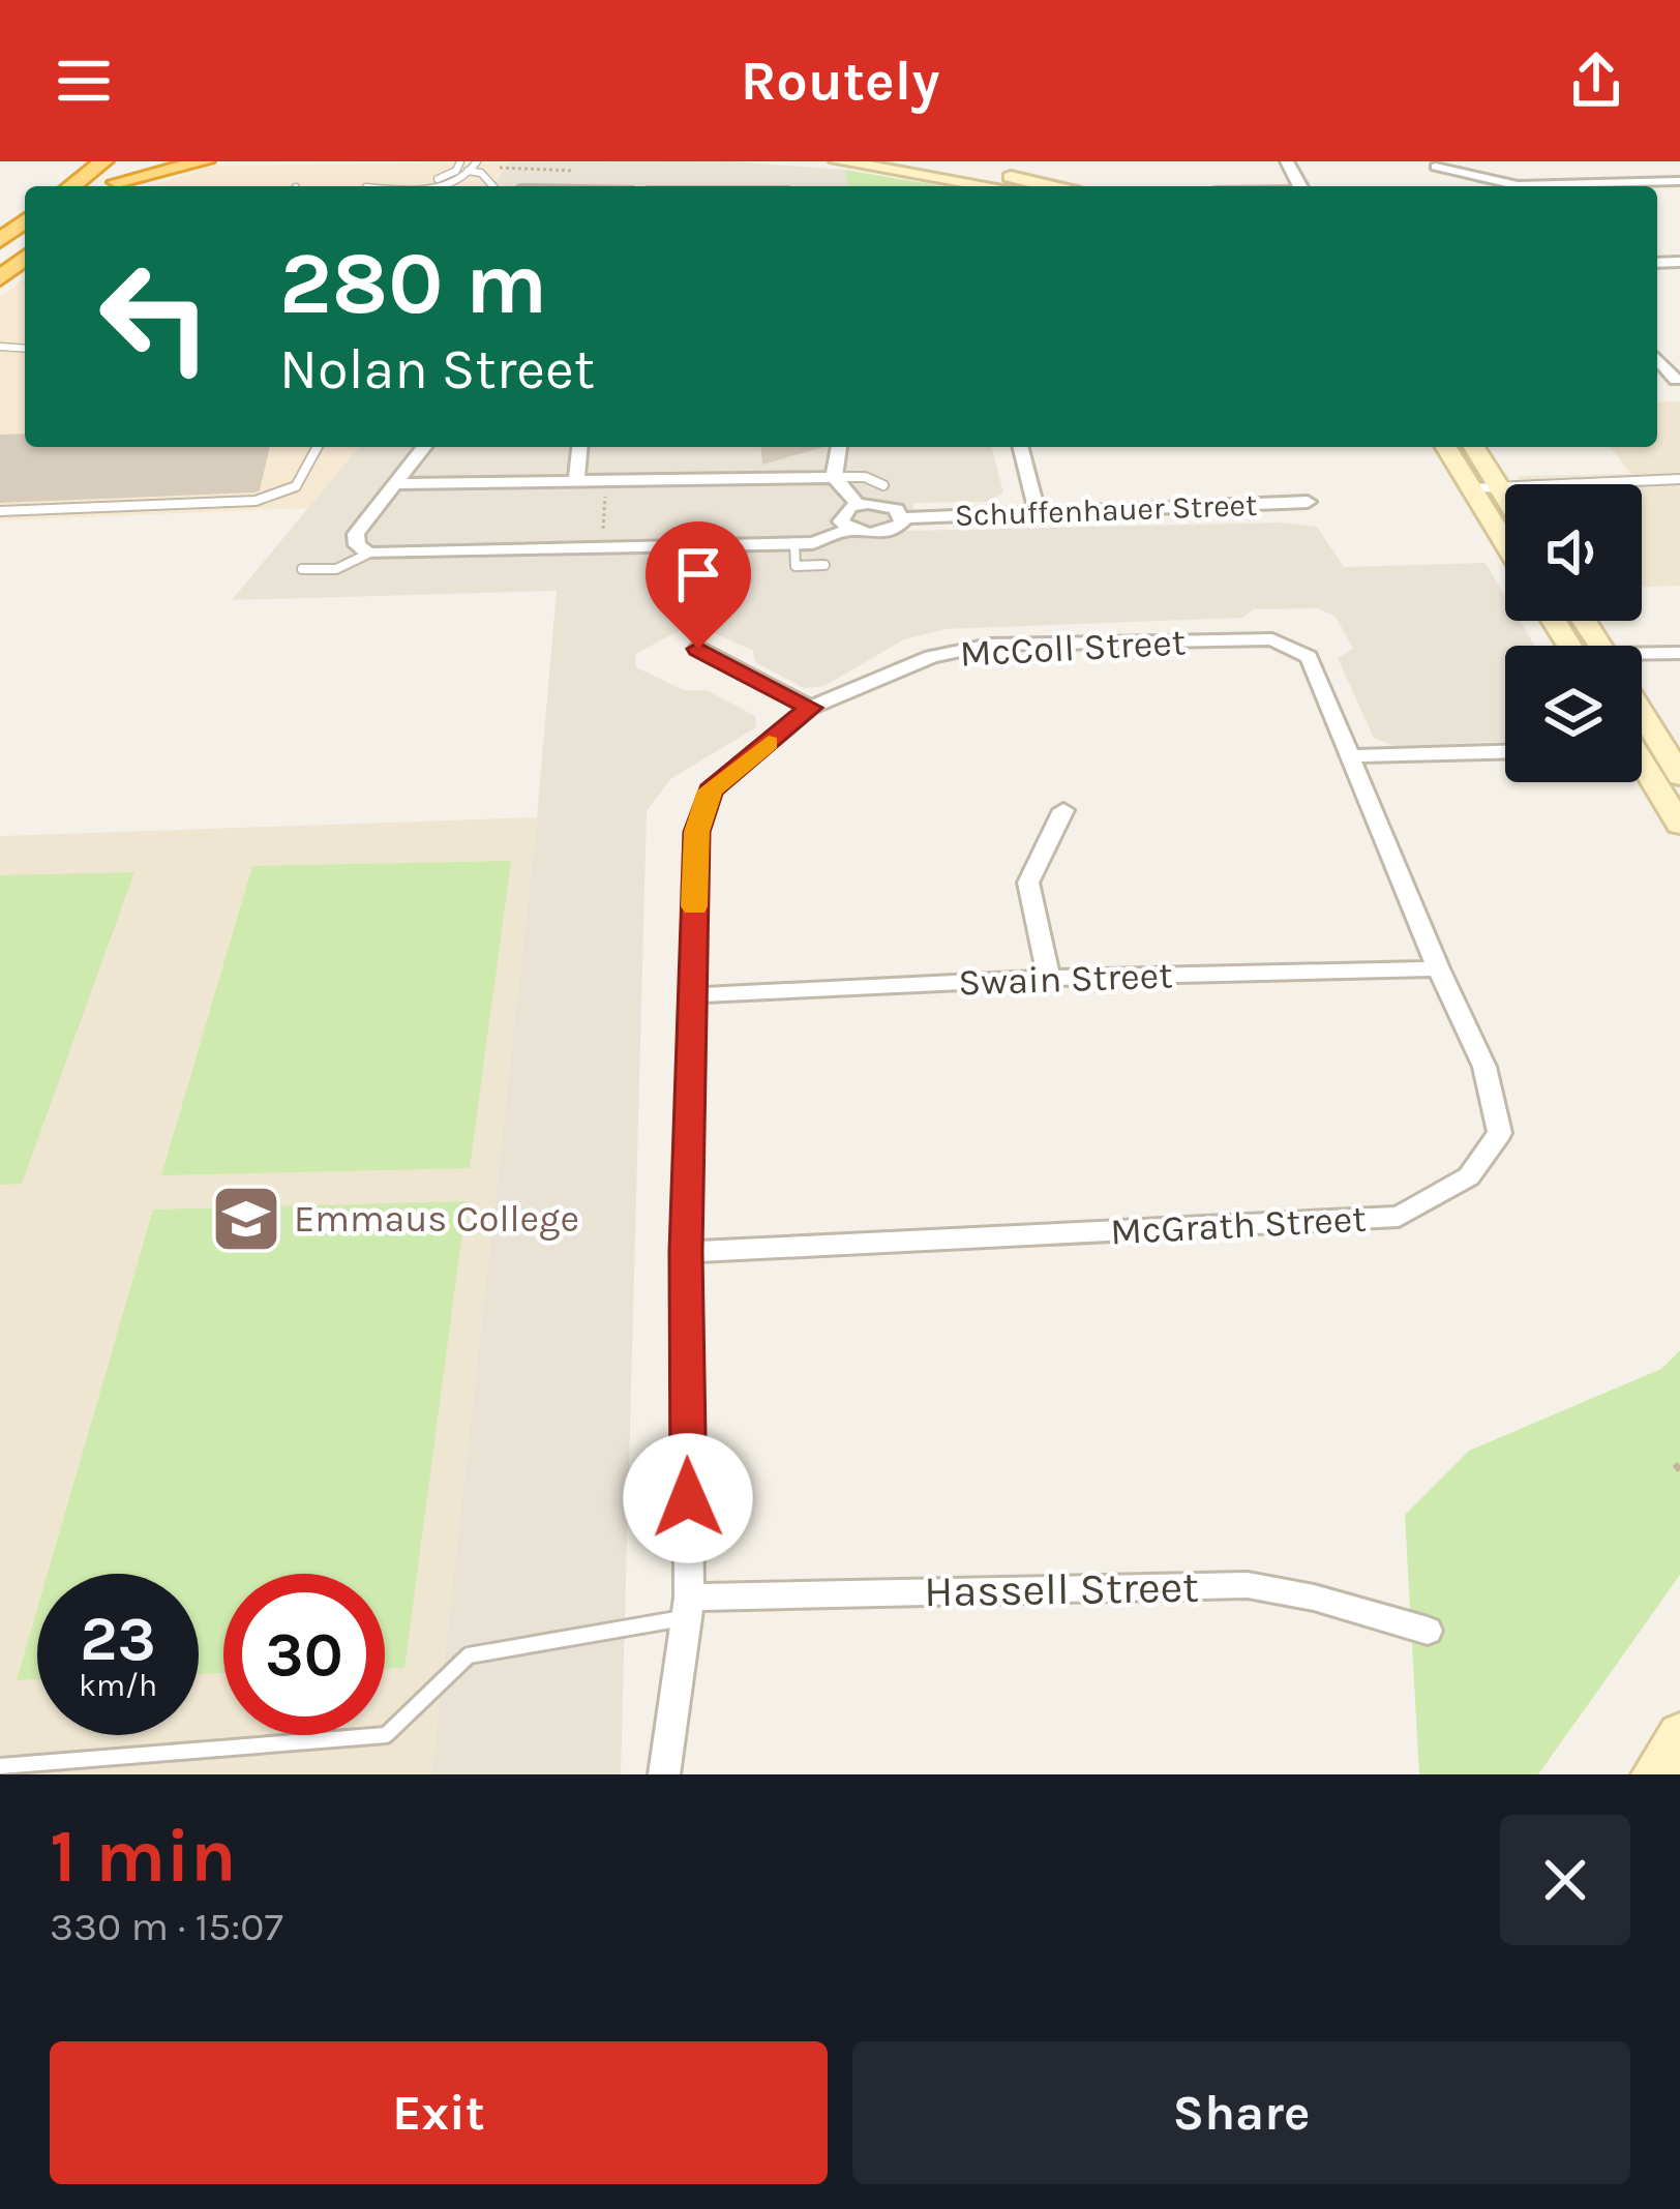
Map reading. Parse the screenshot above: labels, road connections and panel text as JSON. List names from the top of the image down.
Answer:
{
  "streets": {
    "street": [
      "Schuffenhauer Street",
      "McColl Street",
      "Swain Street",
      "McGrath Street",
      "Hassell Street"
    ]
  },
  "crossings": [
    ["McColl Street", "Swain Street"],
    ["McColl Street", "McGrath Street"],
    ["McColl Street", "Hassell Street"],
    ["Swain Street", "McGrath Street"]
  ],
  "places": {
    "school or university": ["Emmaus College"]
  },
  "page": {
    "header": "Routely",
    "turn": ["280 m", "Nolan Street"],
    "speed": "23 km/h",
    "limit": "30",
    "heading": ["1 min", "330 m · 15:07"],
    "buttons": ["Exit", "Share"]
  }
}
